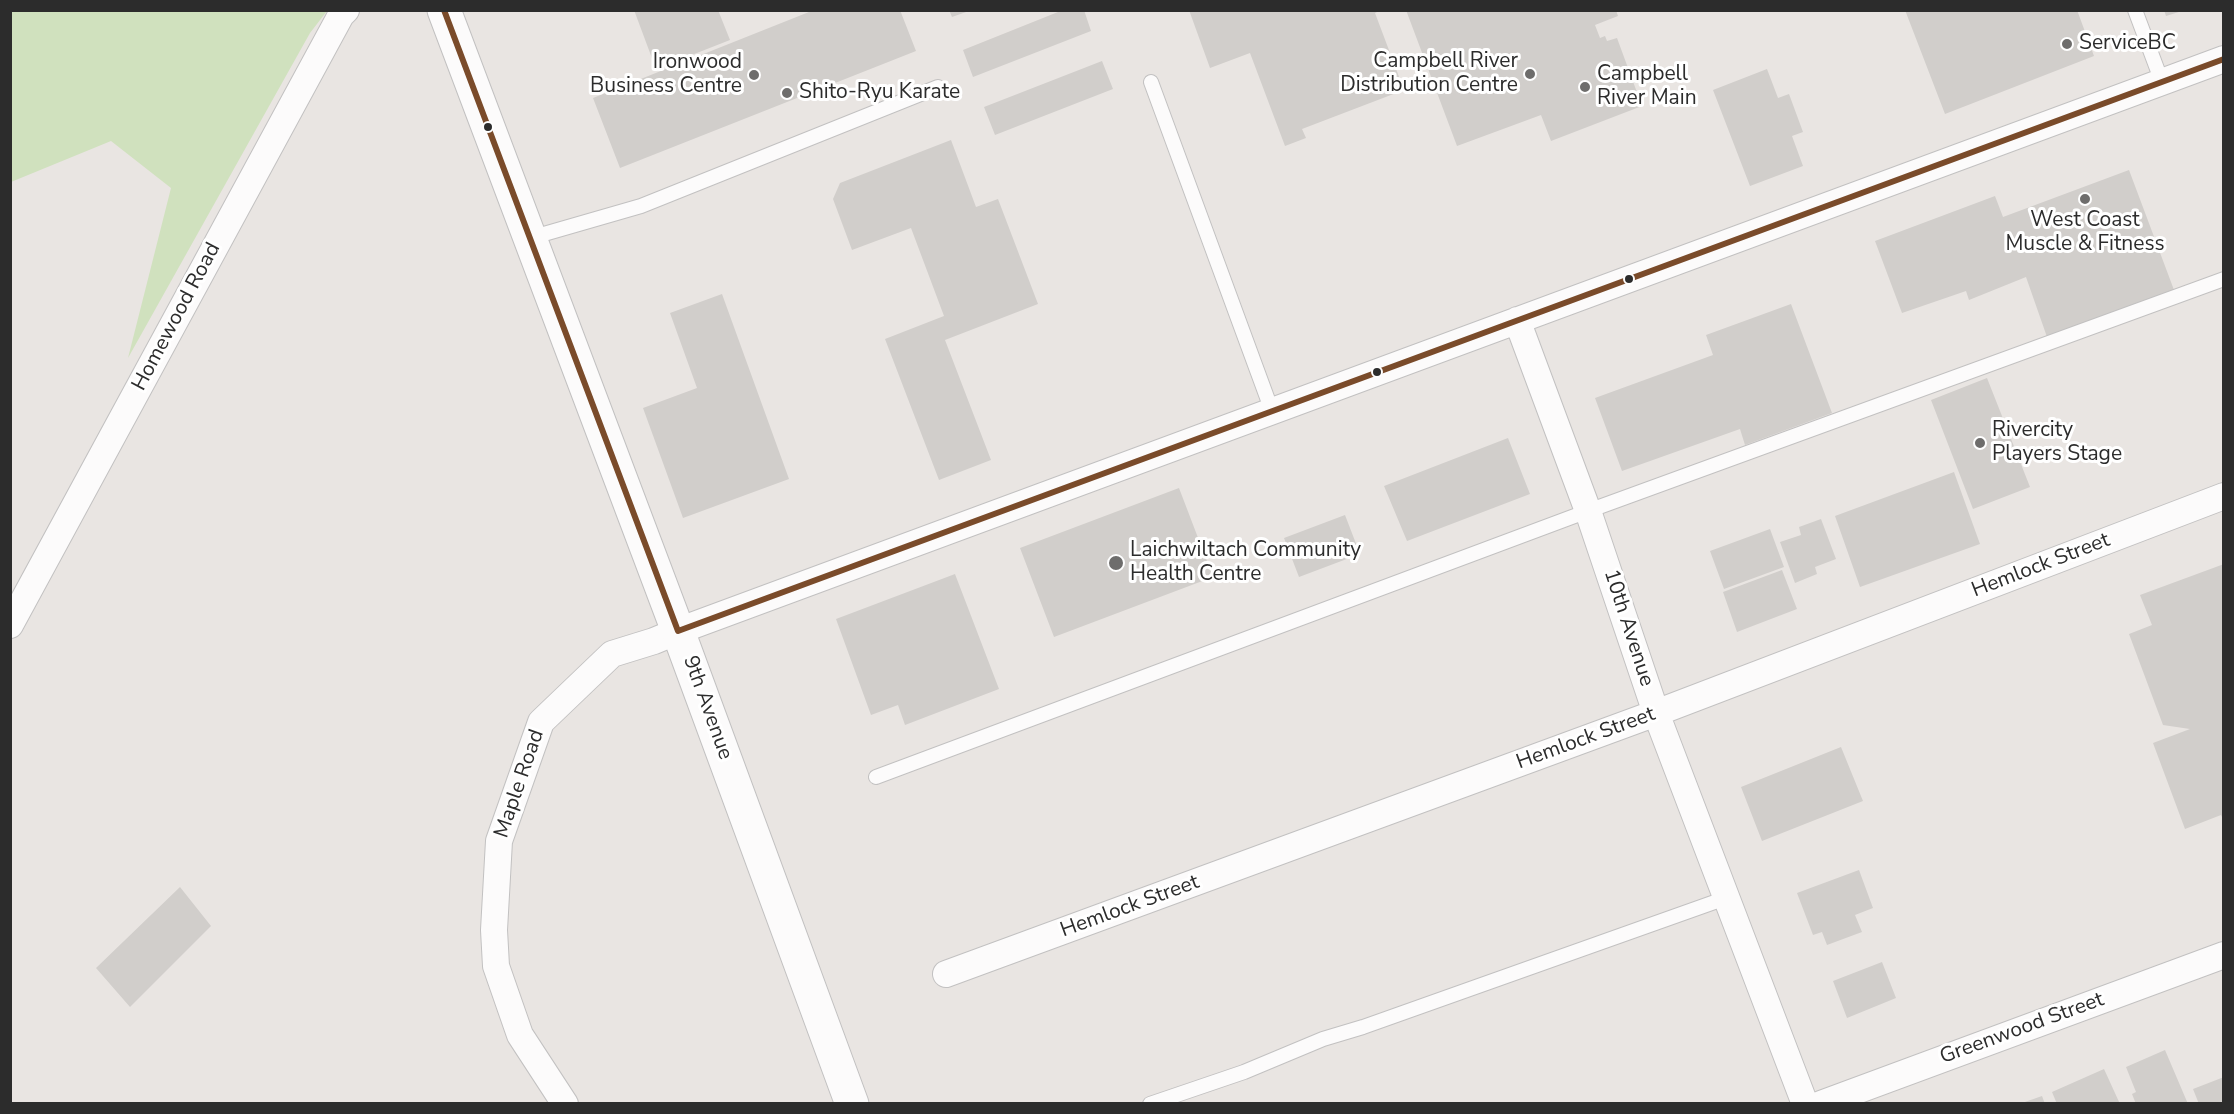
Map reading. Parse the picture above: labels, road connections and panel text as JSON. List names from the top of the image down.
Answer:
{
  "streets": {
    "main road": ["9th Avenue"],
    "street": [
      "Homewood Road",
      "Hemlock Street",
      "10th Avenue",
      "Maple Road",
      "Greenwood Street"
    ]
  },
  "crossings": [
    ["Hemlock Street", "10th Avenue"],
    ["10th Avenue", "Maple Road"],
    ["9th Avenue", "Maple Road"]
  ],
  "places": [
    "ServiceBC",
    "Campbell River Distribution Centre",
    "Ironwood Business Centre",
    "Campbell River Main",
    "Shito-Ryu Karate",
    "West Coast Muscle & Fitness",
    "Rivercity Players Stage",
    "Laichwiltach Community Health Centre"
  ]
}
